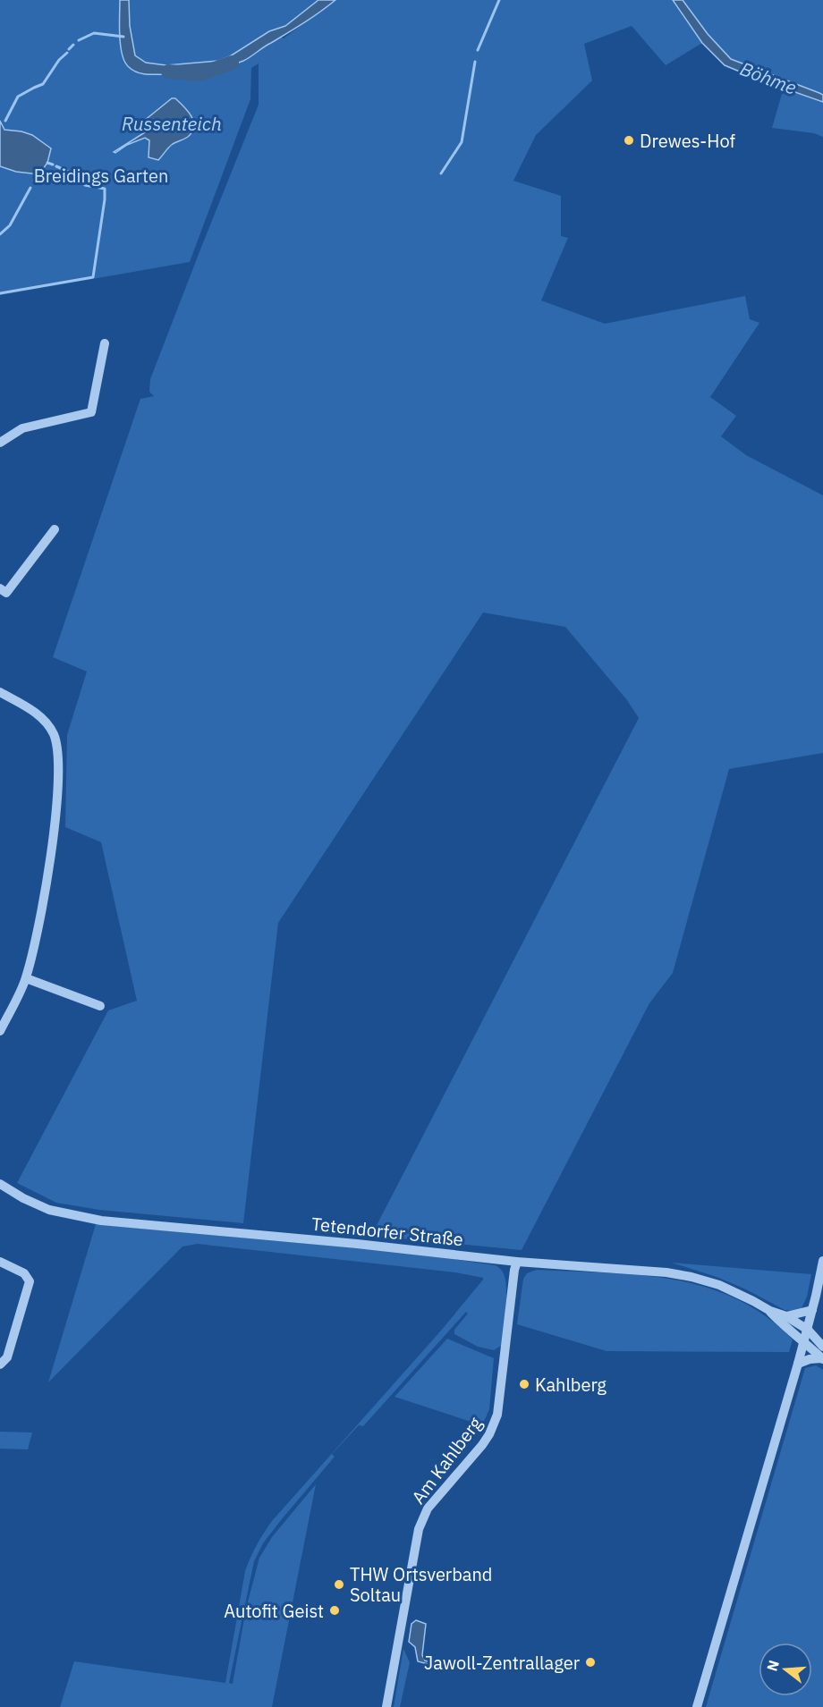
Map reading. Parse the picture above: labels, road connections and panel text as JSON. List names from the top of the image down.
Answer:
{
  "streets": {
    "street": ["Tetendorfer Straße", "Am Kahlberg"]
  },
  "crossings": [
    ["Tetendorfer Straße", "Am Kahlberg"]
  ],
  "water": ["Böhme", "Russenteich"],
  "parks": ["Breidings Garten"],
  "places": [
    "Drewes-Hof",
    "Kahlberg",
    "THW Ortsverband Soltau",
    "Autofit Geist",
    "Jawoll-Zentrallager"
  ],
  "north": "left"
}
